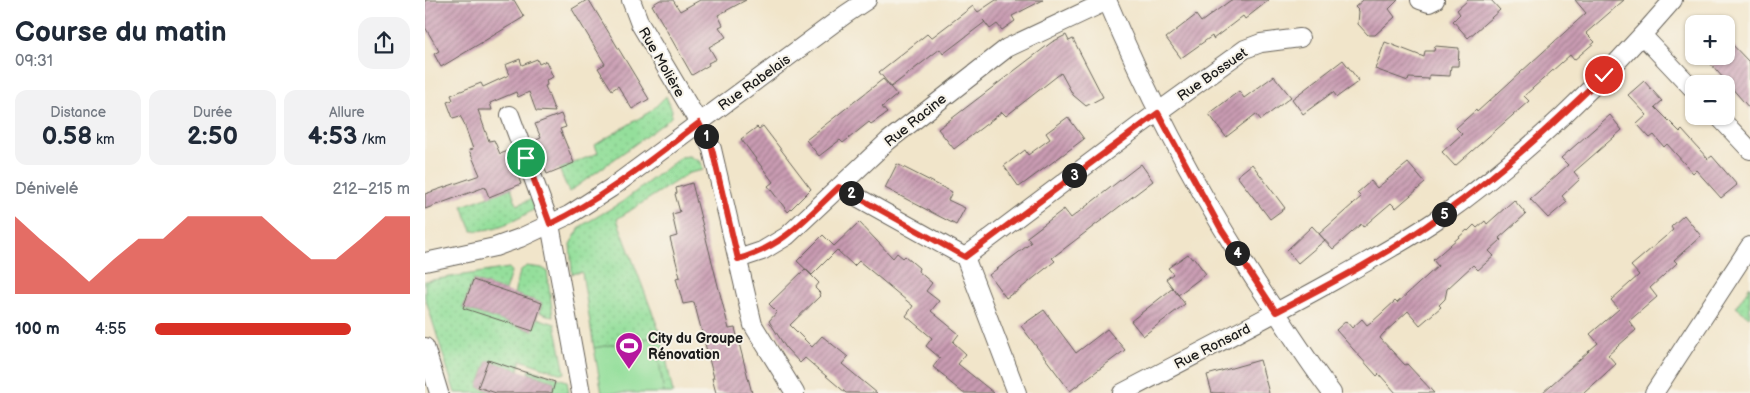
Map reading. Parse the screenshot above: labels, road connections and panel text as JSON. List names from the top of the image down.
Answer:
{
  "streets": {
    "street": [
      "Rue Molière",
      "Rue Bossuet",
      "Rue Rabelais",
      "Rue Racine",
      "Rue Ronsard"
    ]
  },
  "crossings": [
    ["Rue Molière", "Rue Rabelais"],
    ["Rue Molière", "Rue Racine"]
  ],
  "places": {
    "sports": ["City du Groupe Rénovation"]
  },
  "page": {
    "heading": ["Course du matin", "09:31"],
    "map_buttons": ["+", "−"],
    "stats": [
      ["Distance", "0.58 km"],
      ["Durée", "2:50"],
      ["Allure", "4:53 /km"]
    ],
    "pins": [
      "1",
      "3",
      "2",
      "5",
      "4"
    ],
    "chart": ["Dénivelé", "212–215 m"],
    "list": [
      {
        "name": "100 m",
        "note": "4:55"
      }
    ]
  }
}
